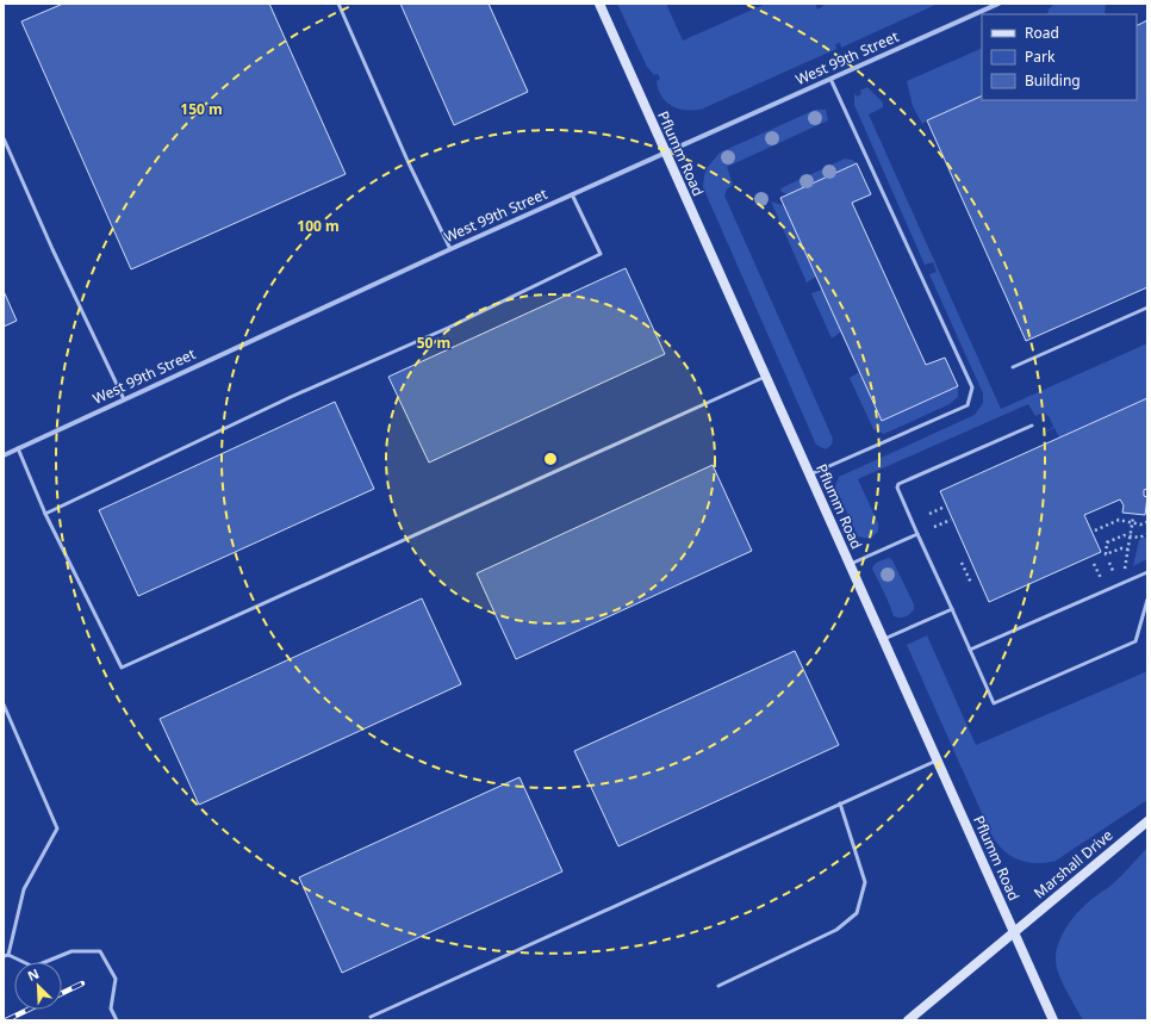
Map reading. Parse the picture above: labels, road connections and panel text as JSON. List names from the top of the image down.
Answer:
{
  "streets": {
    "main road": ["Pflumm Road", "Marshall Drive"],
    "street": ["West 99th Street"]
  },
  "crossings": [
    ["West 99th Street", "Pflumm Road"],
    ["Pflumm Road", "Marshall Drive"]
  ],
  "legend": ["Road", "Park", "Building"],
  "north": "top left",
  "rings": ["150 m", "100 m", "50 m"]
}
